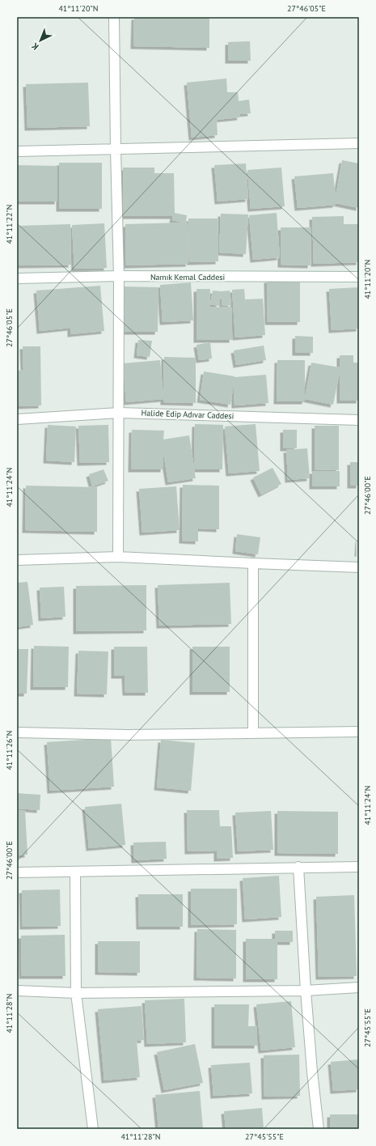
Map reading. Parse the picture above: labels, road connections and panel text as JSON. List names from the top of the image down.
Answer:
{
  "streets": {
    "street": ["Namık Kemal Caddesi", "Halide Edip Adıvar Caddesi"]
  },
  "north": "bottom left",
  "coordinates": [
    "41°11'20\"N",
    "27°46'05\"E",
    "41°11'22\"N",
    "41°11'24\"N",
    "27°46'00\"E",
    "41°11'26\"N",
    "41°11'28\"N",
    "27°45'55\"E"
  ]
}
